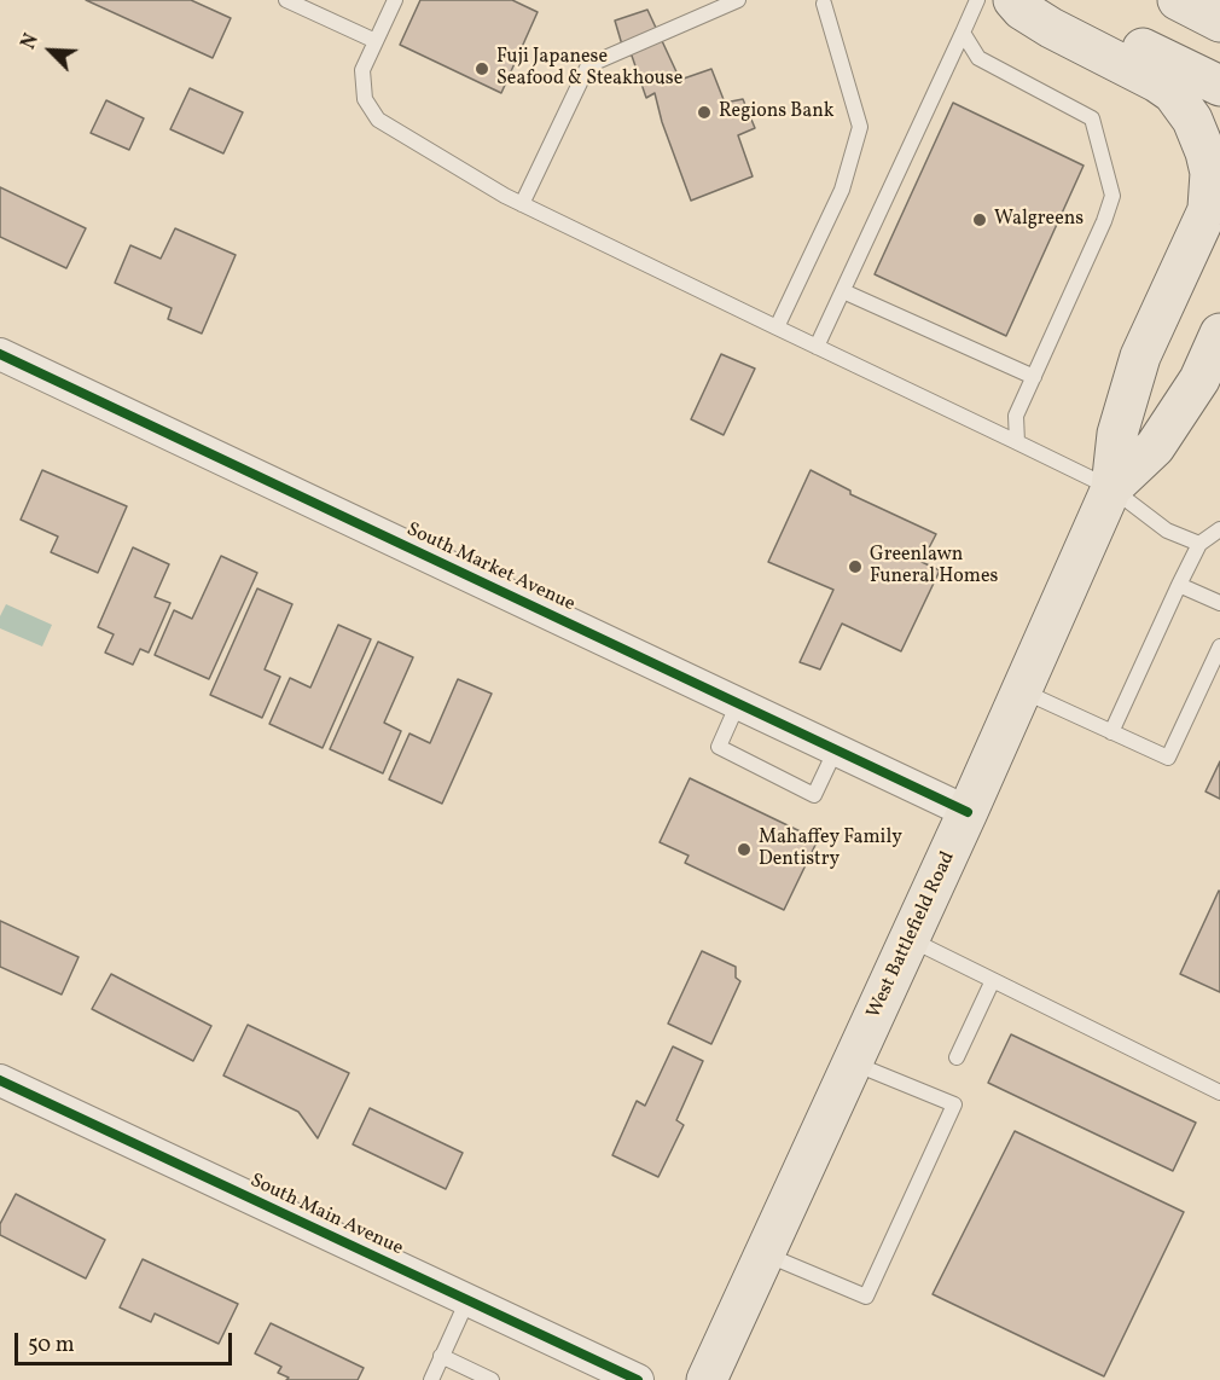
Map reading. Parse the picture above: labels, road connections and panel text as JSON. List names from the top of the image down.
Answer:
{
  "streets": {
    "main road": ["West Battlefield Road"],
    "street": ["South Market Avenue", "South Main Avenue"]
  },
  "crossings": [
    ["South Market Avenue", "West Battlefield Road"]
  ],
  "places": [
    "Fuji Japanese Seafood & Steakhouse",
    "Regions Bank",
    "Walgreens",
    "Greenlawn Funeral Homes",
    "Mahaffey Family Dentistry"
  ],
  "scale_bar": "50 m",
  "north": "top left"
}
